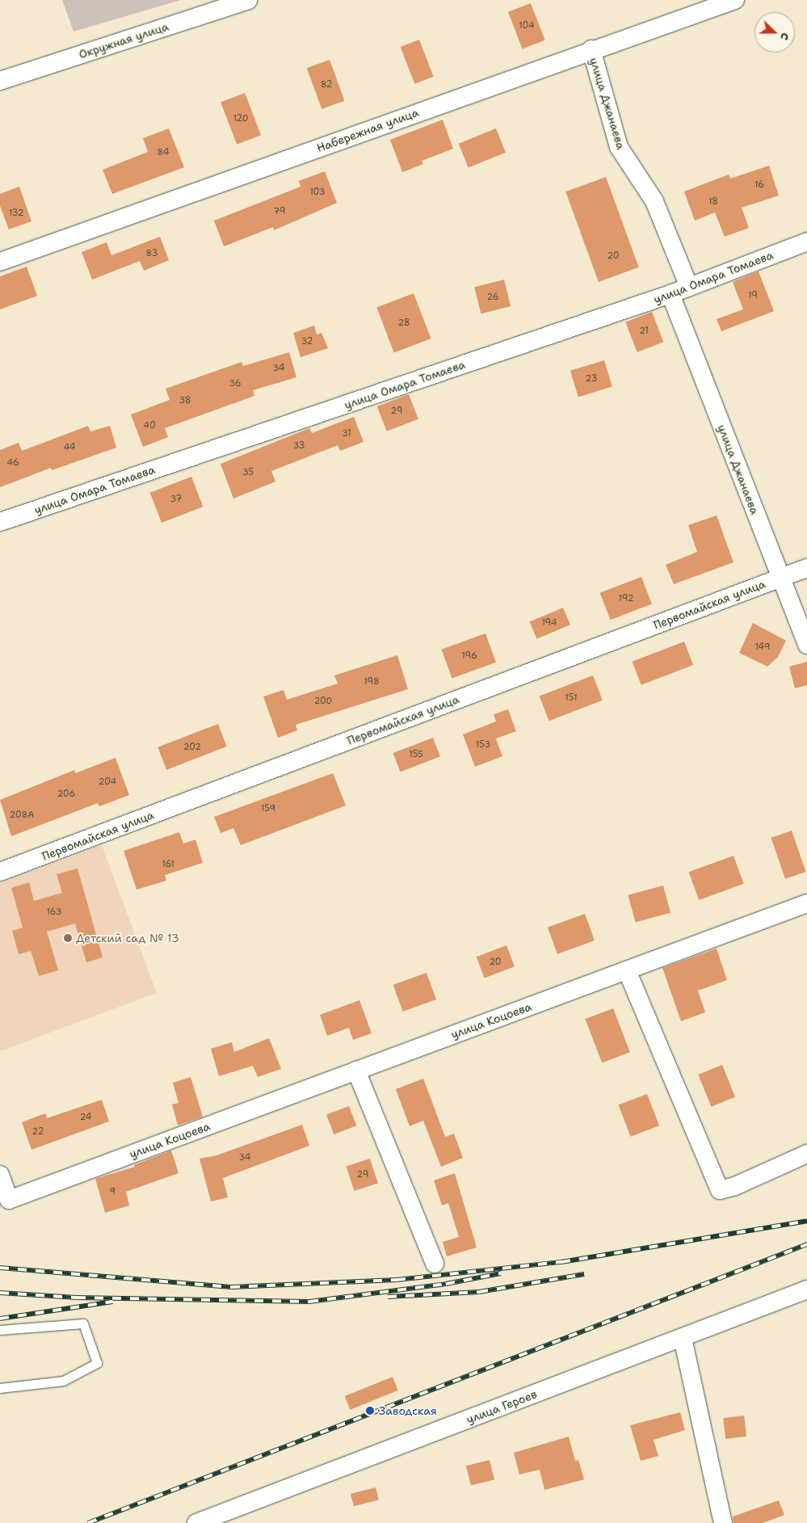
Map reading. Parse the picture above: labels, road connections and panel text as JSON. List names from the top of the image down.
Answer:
{
  "streets": {
    "street": [
      "Окружная улица",
      "улица Джанаева",
      "Набережная улица",
      "улица Омара Томаева",
      "Первомайская улица",
      "улица Коцоева",
      "улица Героев"
    ]
  },
  "crossings": [
    ["улица Джанаева", "Набережная улица"],
    ["улица Джанаева", "улица Омара Томаева"],
    ["улица Джанаева", "Первомайская улица"]
  ],
  "places": ["Детский сад № 13", "Заводская"],
  "house_numbers": [
    "104",
    "82",
    "120",
    "84",
    "16",
    "103",
    "18",
    "79",
    "132",
    "83",
    "20",
    "19",
    "26",
    "28",
    "21",
    "32",
    "34",
    "23",
    "36",
    "38",
    "29",
    "40",
    "31",
    "33",
    "44",
    "46",
    "35",
    "37",
    "192",
    "194",
    "149",
    "196",
    "198",
    "151",
    "200",
    "153",
    "202",
    "155",
    "204",
    "206",
    "159",
    "208А",
    "161",
    "163",
    "20",
    "24",
    "22",
    "34",
    "29",
    "9"
  ],
  "north": "right"
}
